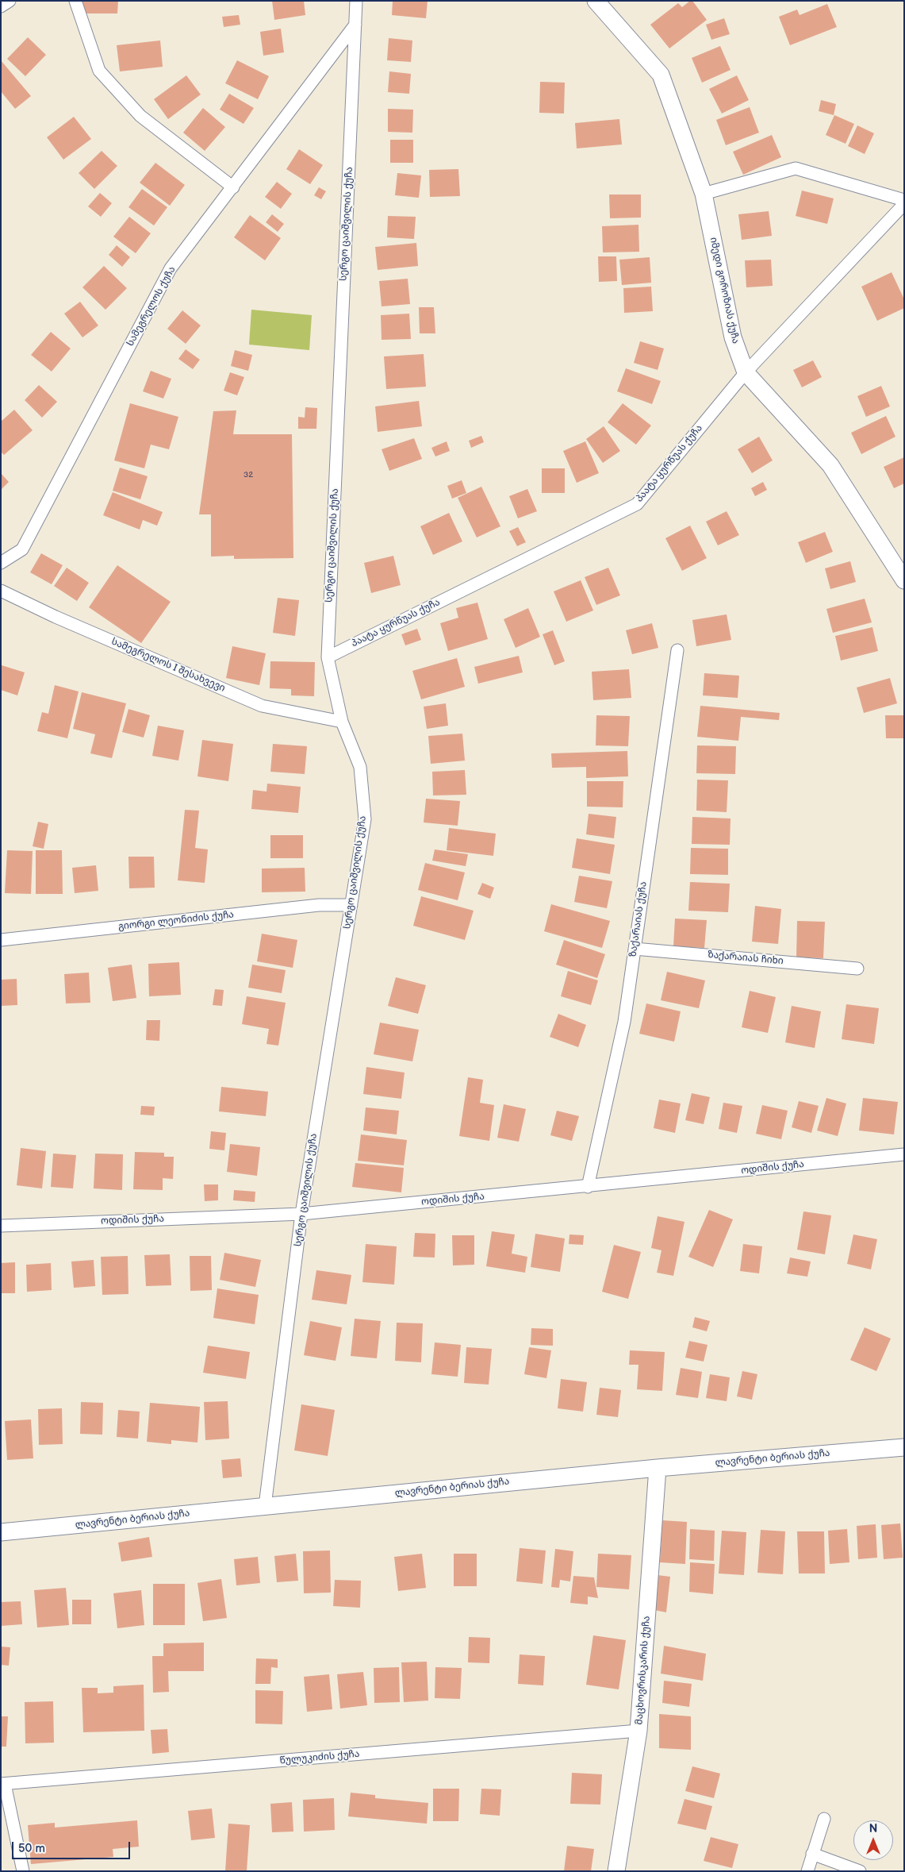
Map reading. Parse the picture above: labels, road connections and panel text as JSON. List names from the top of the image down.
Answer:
{
  "streets": {
    "street": [
      "სერგო ცაიშვილის ქუჩა",
      "იმედი გოროზიას ქუჩა",
      "სამეგრელოს ქუჩა",
      "პაატა ყურწუას ქუჩა",
      "სამეგრელოს I შესახვევი",
      "ზაქარაიას ქუჩა",
      "გიორგი ლეონიძის ქუჩა",
      "ზაქარაიას ჩიხი",
      "ოდიშის ქუჩა",
      "ლავრენტი ბერიას ქუჩა",
      "მაცხოვრისკარის ქუჩა",
      "წულუკიძის ქუჩა"
    ]
  },
  "crossings": [
    ["სერგო ცაიშვილის ქუჩა", "სამეგრელოს ქუჩა"],
    ["სერგო ცაიშვილის ქუჩა", "პაატა ყურწუას ქუჩა"],
    ["სერგო ცაიშვილის ქუჩა", "სამეგრელოს I შესახვევი"],
    ["სერგო ცაიშვილის ქუჩა", "გიორგი ლეონიძის ქუჩა"],
    ["სერგო ცაიშვილის ქუჩა", "ოდიშის ქუჩა"],
    ["სერგო ცაიშვილის ქუჩა", "ლავრენტი ბერიას ქუჩა"],
    ["იმედი გოროზიას ქუჩა", "პაატა ყურწუას ქუჩა"],
    ["ზაქარაიას ქუჩა", "ზაქარაიას ჩიხი"],
    ["ზაქარაიას ქუჩა", "ოდიშის ქუჩა"],
    ["ლავრენტი ბერიას ქუჩა", "მაცხოვრისკარის ქუჩა"],
    ["მაცხოვრისკარის ქუჩა", "წულუკიძის ქუჩა"]
  ],
  "house_numbers": ["32"],
  "scale_bar": "50 m",
  "north": "top"
}
